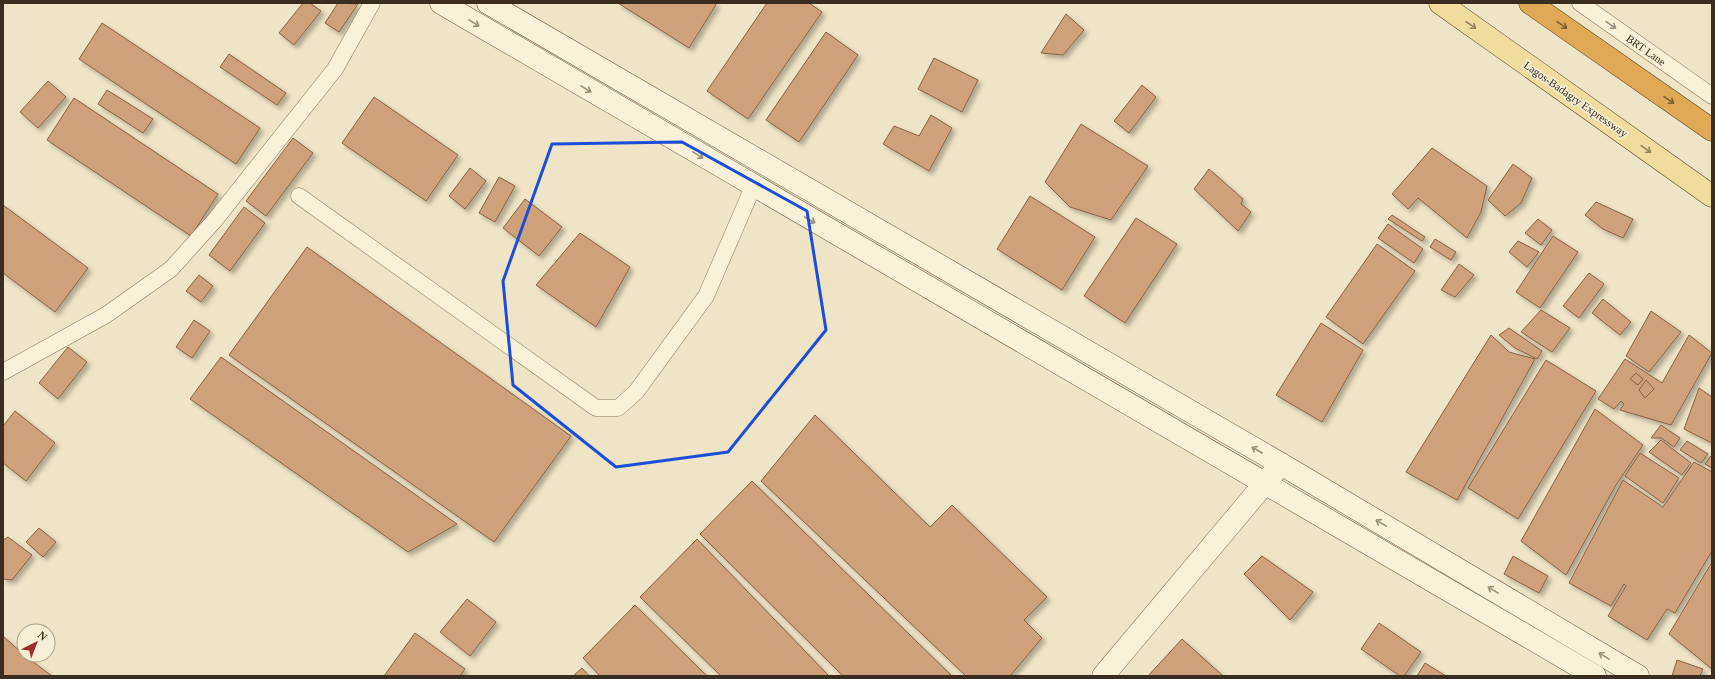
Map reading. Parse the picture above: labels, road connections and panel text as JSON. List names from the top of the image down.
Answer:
{
  "streets": {
    "main road": ["Lagos-Badagry Expressway"],
    "lane": ["BRT Lane"]
  },
  "one_way": ["BRT Lane", "Lagos-Badagry Expressway"],
  "north": "top right"
}
